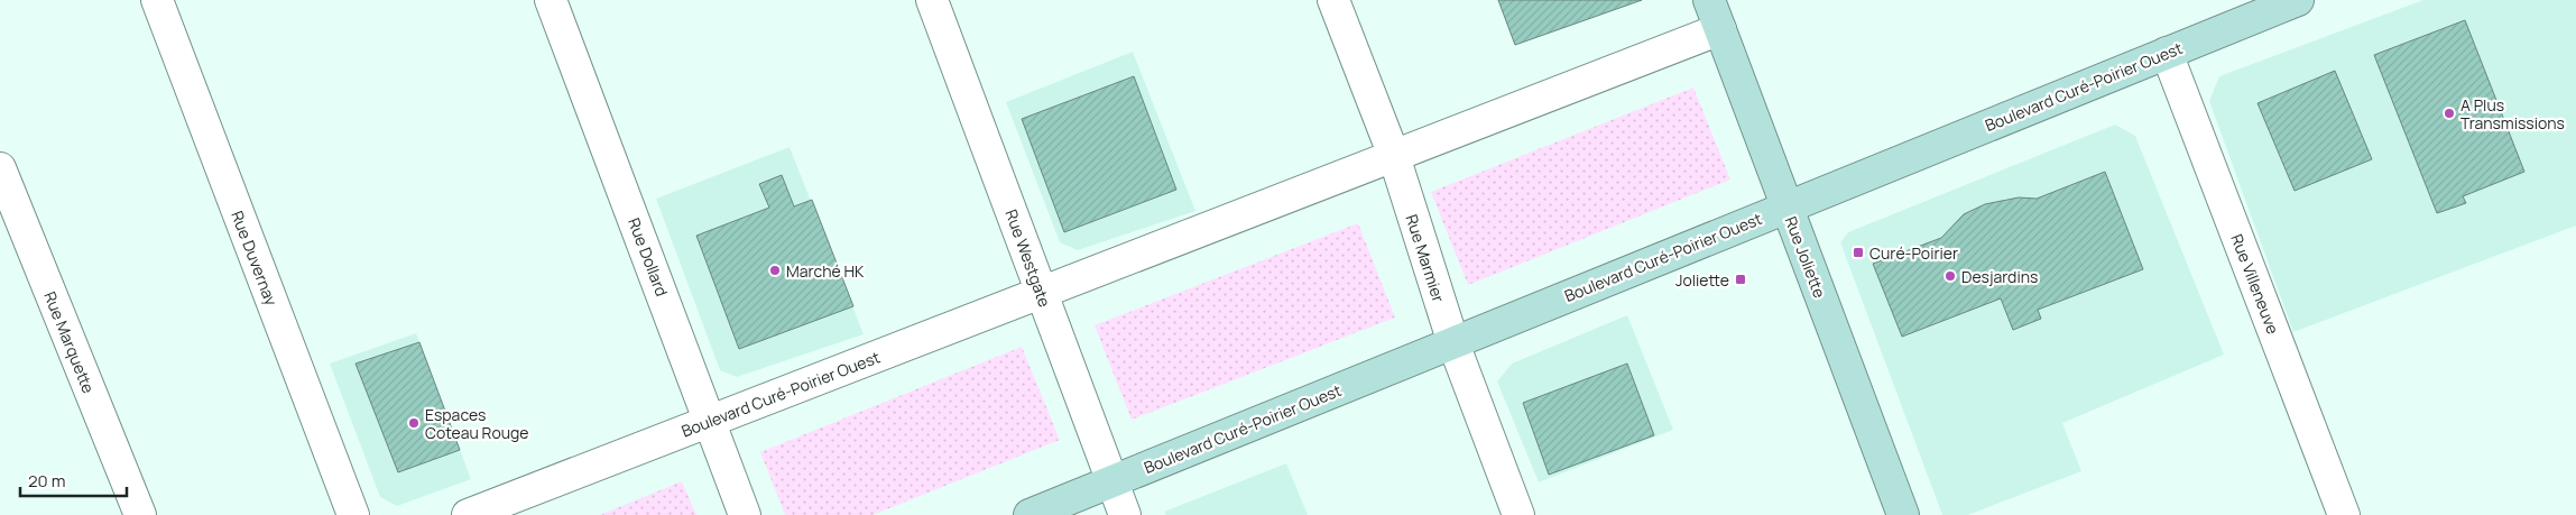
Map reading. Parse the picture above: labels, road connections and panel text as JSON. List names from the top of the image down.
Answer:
{
  "streets": {
    "main road": ["Boulevard Curé-Poirier Ouest", "Rue Joliette"],
    "street": [
      "Rue Dollard",
      "Rue Duvernay",
      "Rue Westgate",
      "Rue Marmier",
      "Rue Villeneuve",
      "Rue Marquette"
    ]
  },
  "crossings": [
    ["Boulevard Curé-Poirier Ouest", "Rue Dollard"],
    ["Boulevard Curé-Poirier Ouest", "Rue Joliette"],
    ["Boulevard Curé-Poirier Ouest", "Rue Westgate"],
    ["Boulevard Curé-Poirier Ouest", "Rue Marmier"],
    ["Boulevard Curé-Poirier Ouest", "Rue Villeneuve"]
  ],
  "places": {
    "other": [
      "A Plus Transmissions",
      "Marché HK",
      "Desjardins",
      "Espaces Coteau Rouge"
    ],
    "transit": ["Curé-Poirier", "Joliette"]
  },
  "scale_bar": "20 m"
}
